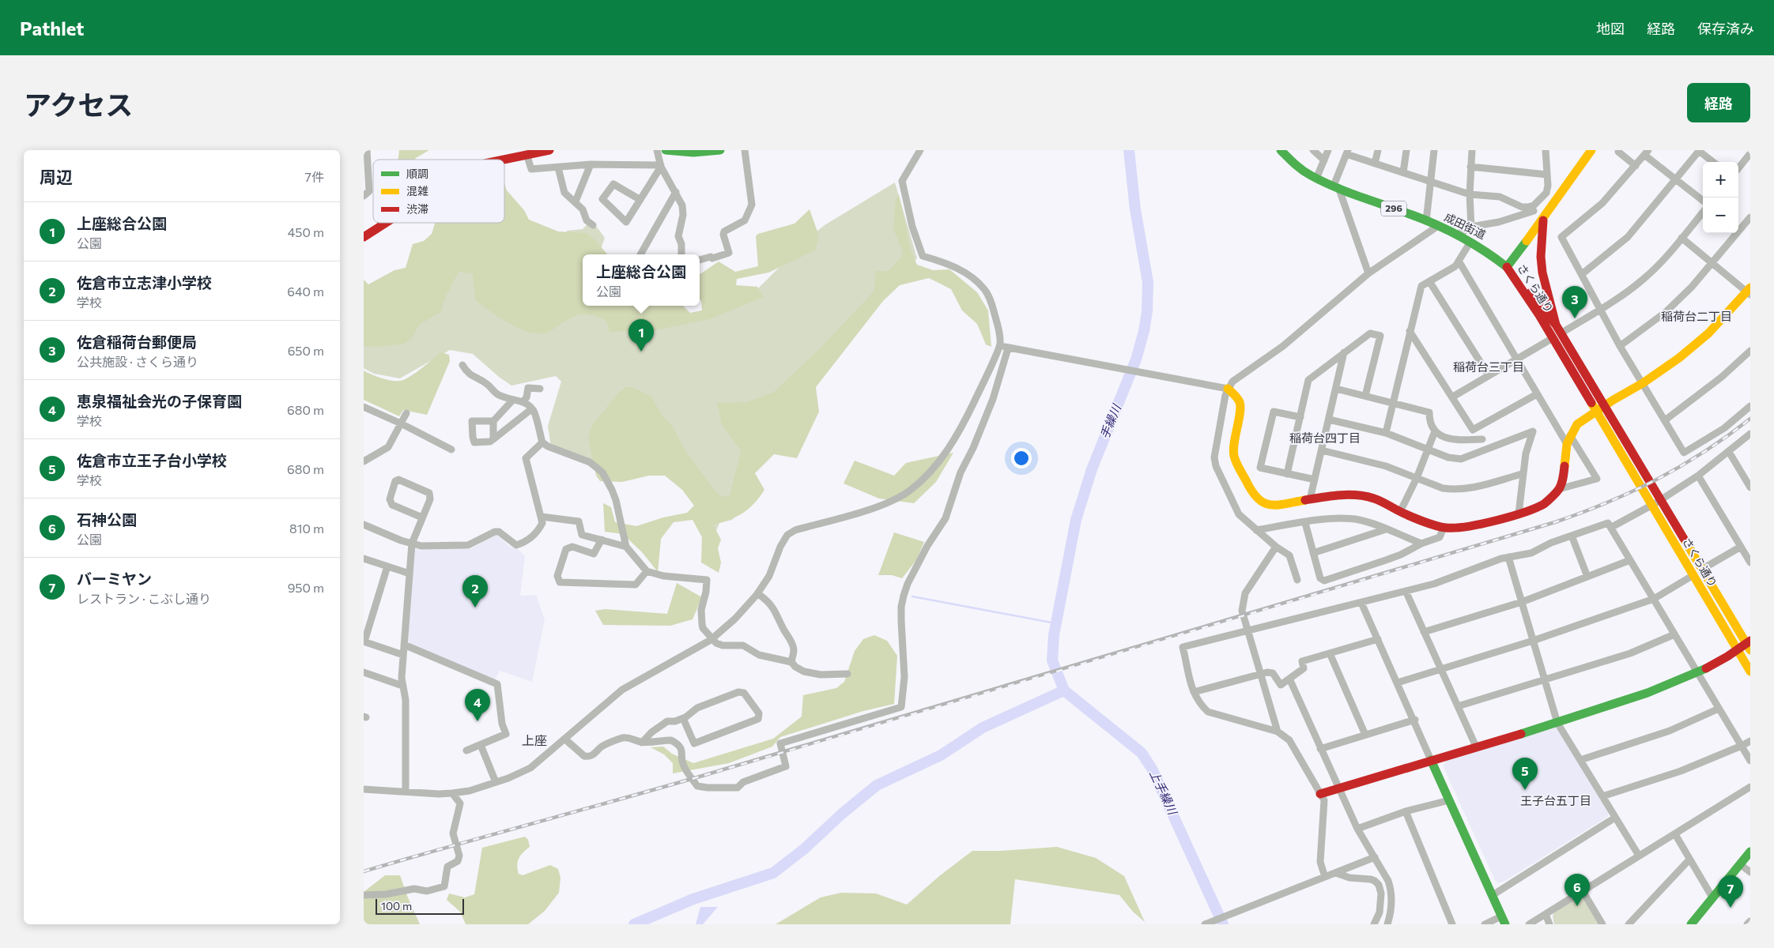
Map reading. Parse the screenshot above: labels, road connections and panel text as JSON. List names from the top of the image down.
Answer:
{
  "streets": {
    "main road": ["296", "成田街道", "さくら通り"]
  },
  "crossings": [
    ["成田街道", "さくら通り"]
  ],
  "districts": [
    "稲荷台二丁目",
    "稲荷台三丁目",
    "稲荷台四丁目",
    "上座",
    "王子台五丁目"
  ],
  "water": ["手繰川", "上手繰川"],
  "legend": ["順調", "混雑", "渋滞"],
  "scale_bar": "100 m",
  "page": {
    "header": "Pathlet",
    "nav": ["地図", "経路", "保存済み"],
    "title": "アクセス",
    "buttons": "経路",
    "heading": ["周辺", "7件"],
    "map_buttons": ["+", "−"],
    "list": [
      {
        "mark": "1",
        "name": "上座総合公園",
        "note": "公園",
        "value": "450 m"
      },
      {
        "mark": "2",
        "name": "佐倉市立志津小学校",
        "note": "学校",
        "value": "640 m"
      },
      {
        "mark": "3",
        "name": "佐倉稲荷台郵便局",
        "note": "公共施設 · さくら通り",
        "value": "650 m"
      },
      {
        "mark": "4",
        "name": "恵泉福祉会光の子保育園",
        "note": "学校",
        "value": "680 m"
      },
      {
        "mark": "5",
        "name": "佐倉市立王子台小学校",
        "note": "学校",
        "value": "680 m"
      },
      {
        "mark": "6",
        "name": "石神公園",
        "note": "公園",
        "value": "810 m"
      },
      {
        "mark": "7",
        "name": "バーミヤン",
        "note": "レストラン · こぶし通り",
        "value": "950 m"
      }
    ],
    "popup": ["上座総合公園", "公園"],
    "pins": [
      "3",
      "1",
      "2",
      "4",
      "5",
      "6",
      "7"
    ],
    "scale": "100 m"
  }
}
